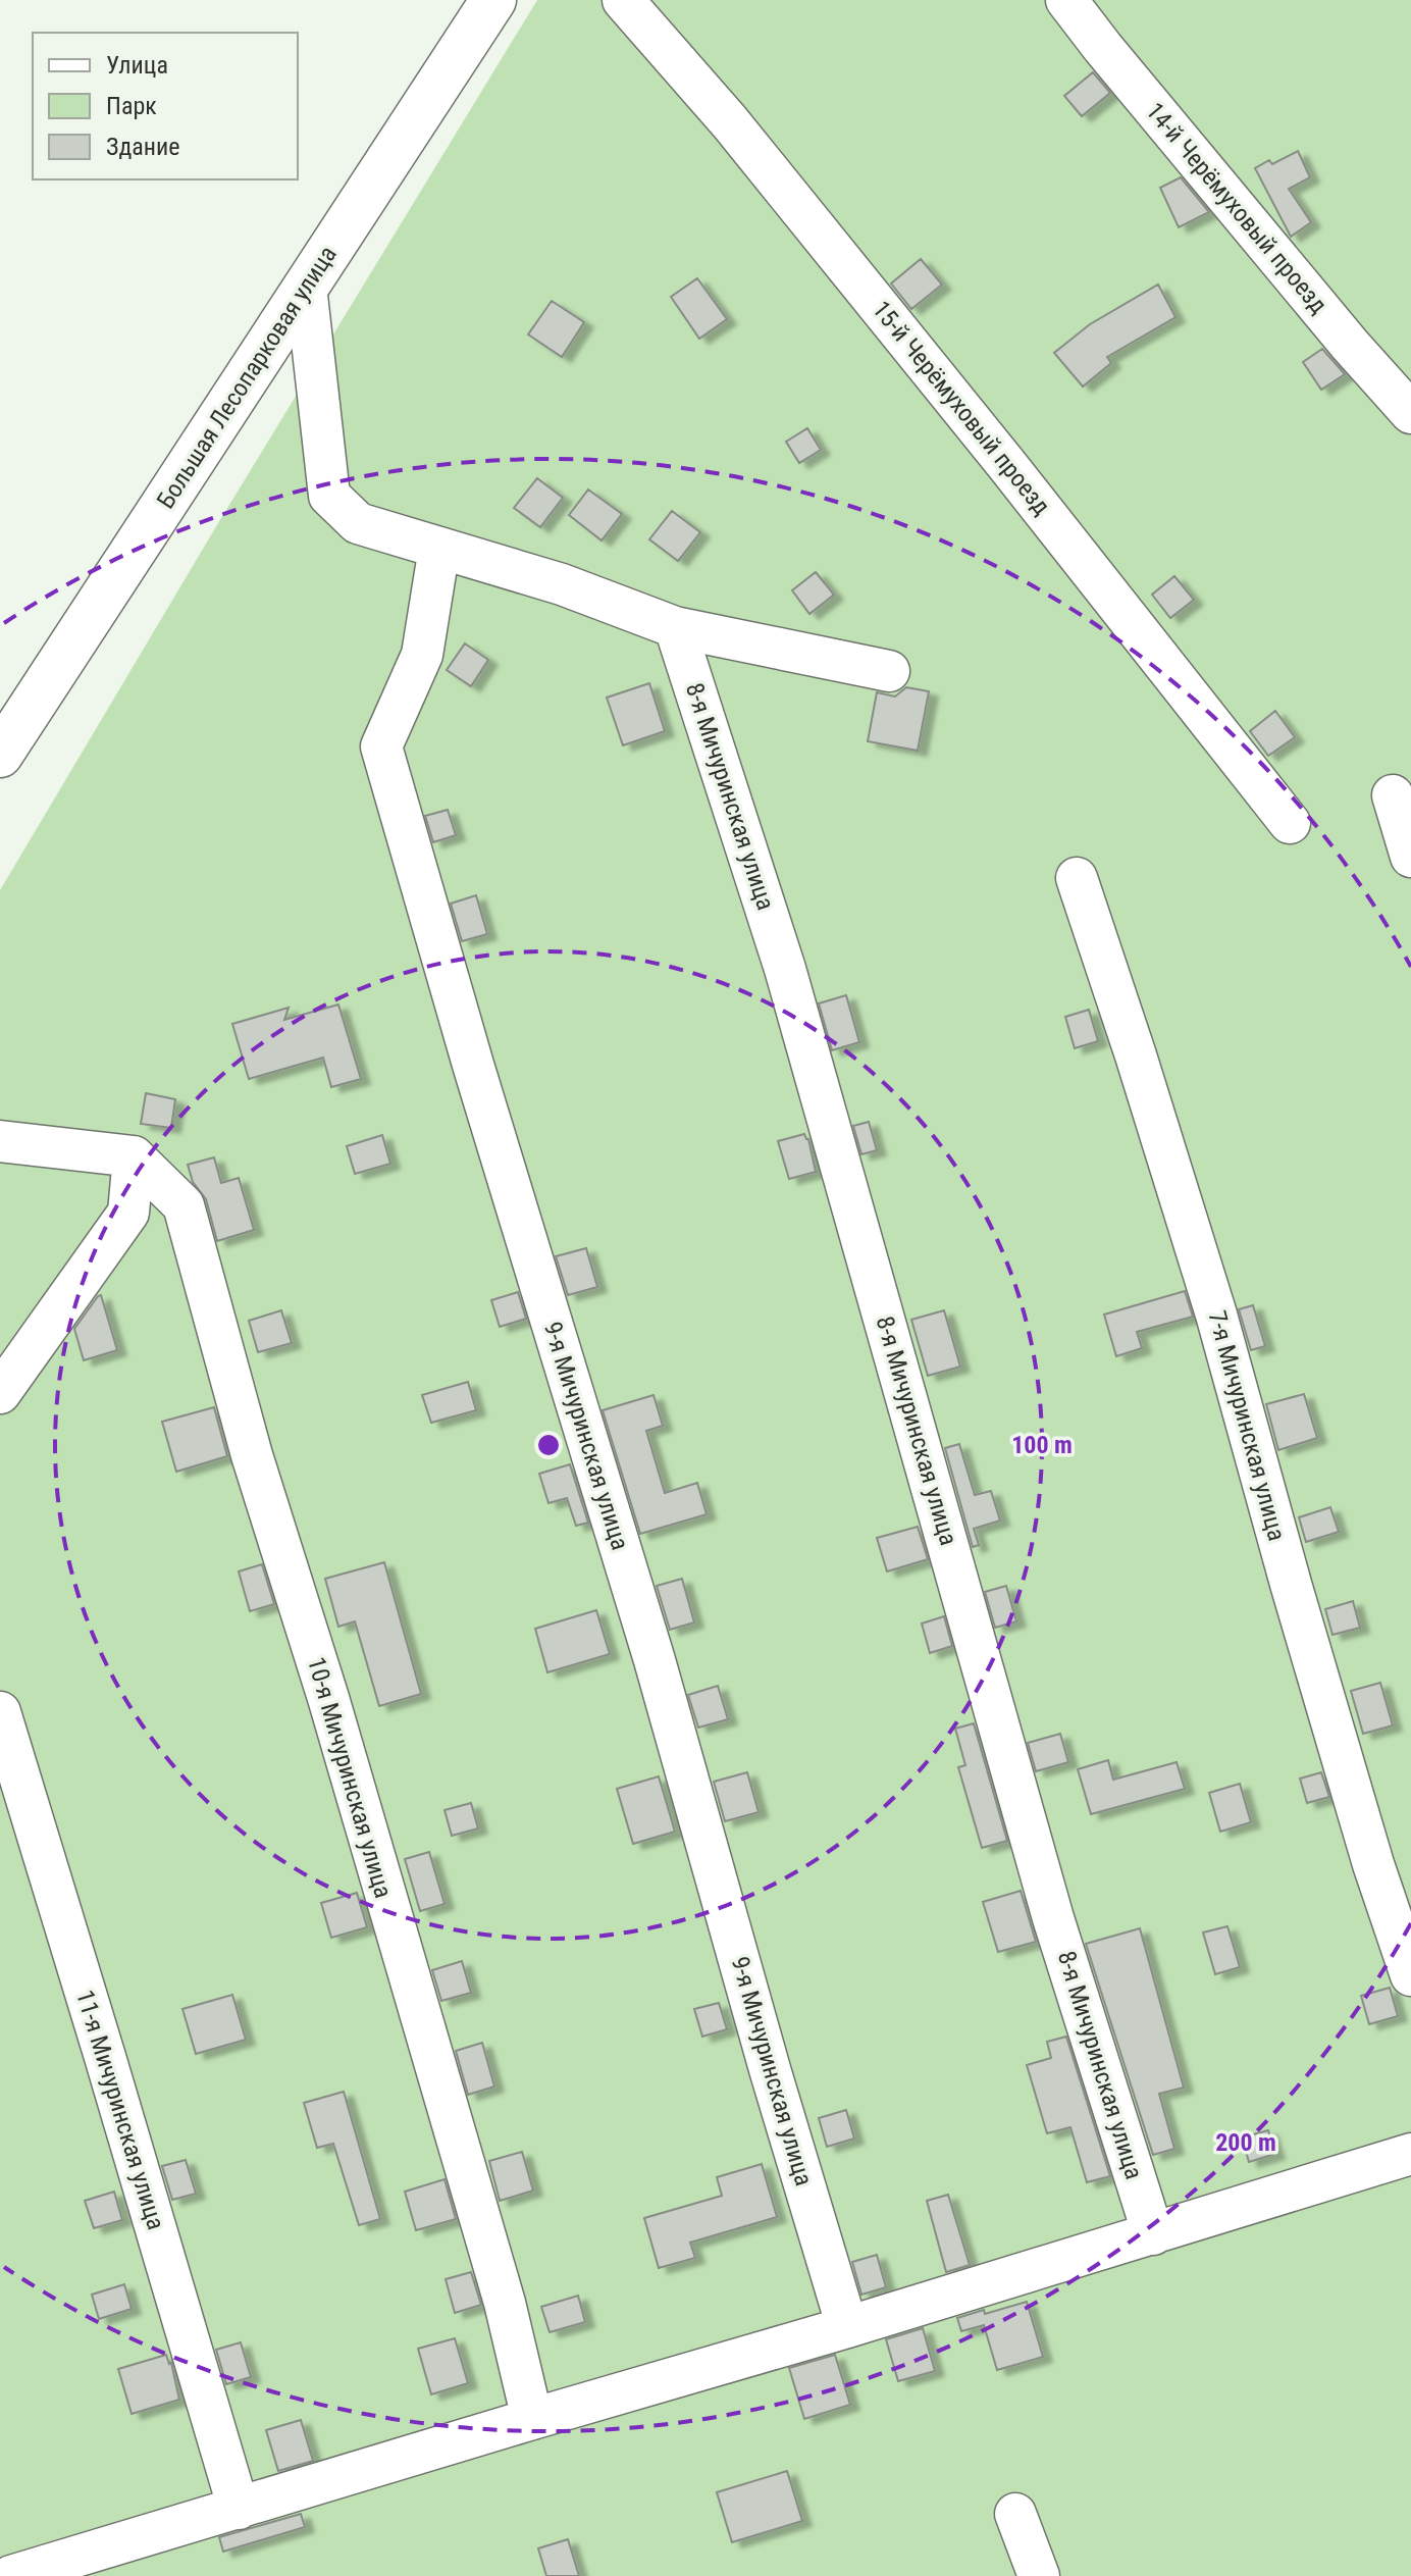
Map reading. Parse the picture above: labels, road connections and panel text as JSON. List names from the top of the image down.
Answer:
{
  "streets": {
    "main road": ["Большая Лесопарковая улица"],
    "street": [
      "14-й Черёмуховый проезд",
      "15-й Черёмуховый проезд",
      "8-я Мичуринская улица",
      "7-я Мичуринская улица",
      "9-я Мичуринская улица",
      "10-я Мичуринская улица",
      "11-я Мичуринская улица"
    ]
  },
  "legend": ["Улица", "Парк", "Здание"],
  "rings": ["100 m", "200 m"]
}
